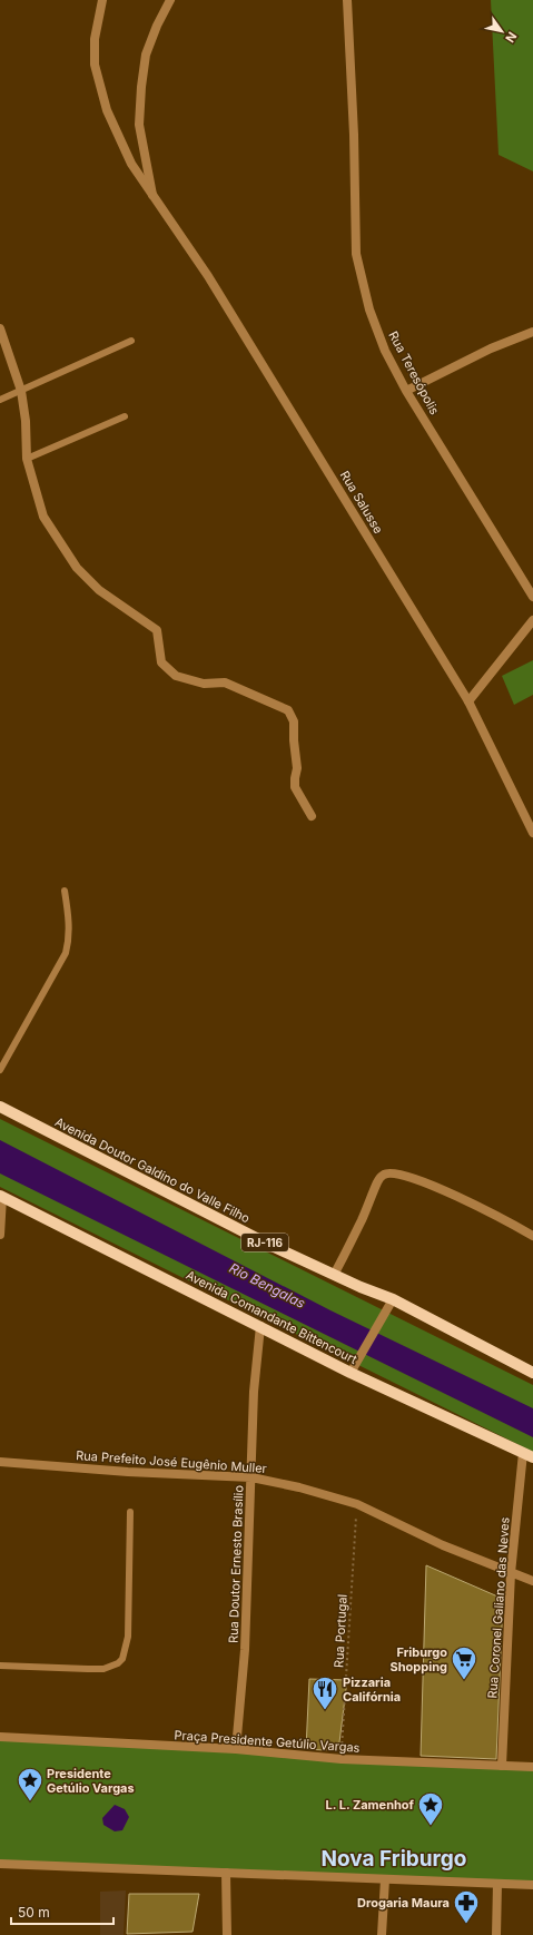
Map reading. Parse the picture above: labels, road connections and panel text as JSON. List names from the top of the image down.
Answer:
{
  "streets": {
    "main road": ["Avenida Doutor Galdino do Valle Filho", "RJ-116", "Avenida Comandante Bittencourt"],
    "street": [
      "Rua Teresópolis",
      "Rua Salusse",
      "Rua Prefeito José Eugênio Muller",
      "Rua Doutor Ernesto Brasílio",
      "Rua Coronel Galiano das Neves",
      "Praça Presidente Getúlio Vargas"
    ],
    "path": ["Rua Portugal"]
  },
  "crossings": [
    ["Avenida Comandante Bittencourt", "Rua Doutor Ernesto Brasílio"],
    ["Avenida Comandante Bittencourt", "Rua Coronel Galiano das Neves"],
    ["Rua Prefeito José Eugênio Muller", "Rua Doutor Ernesto Brasílio"],
    ["Rua Prefeito José Eugênio Muller", "Rua Coronel Galiano das Neves"],
    ["Rua Prefeito José Eugênio Muller", "Rua Portugal"],
    ["Rua Doutor Ernesto Brasílio", "Praça Presidente Getúlio Vargas"],
    ["Rua Coronel Galiano das Neves", "Praça Presidente Getúlio Vargas"],
    ["Rua Portugal", "Praça Presidente Getúlio Vargas"]
  ],
  "districts": ["Nova Friburgo"],
  "water": ["Rio Bengalas"],
  "places": {
    "supermarket": ["Friburgo Shopping"],
    "restaurant": ["Pizzaria Califórnia"],
    "place": ["Presidente Getúlio Vargas", "L. L. Zamenhof"],
    "pharmacy": ["Drogaria Maura"]
  },
  "scale_bar": "50 m",
  "north": "bottom right"
}
